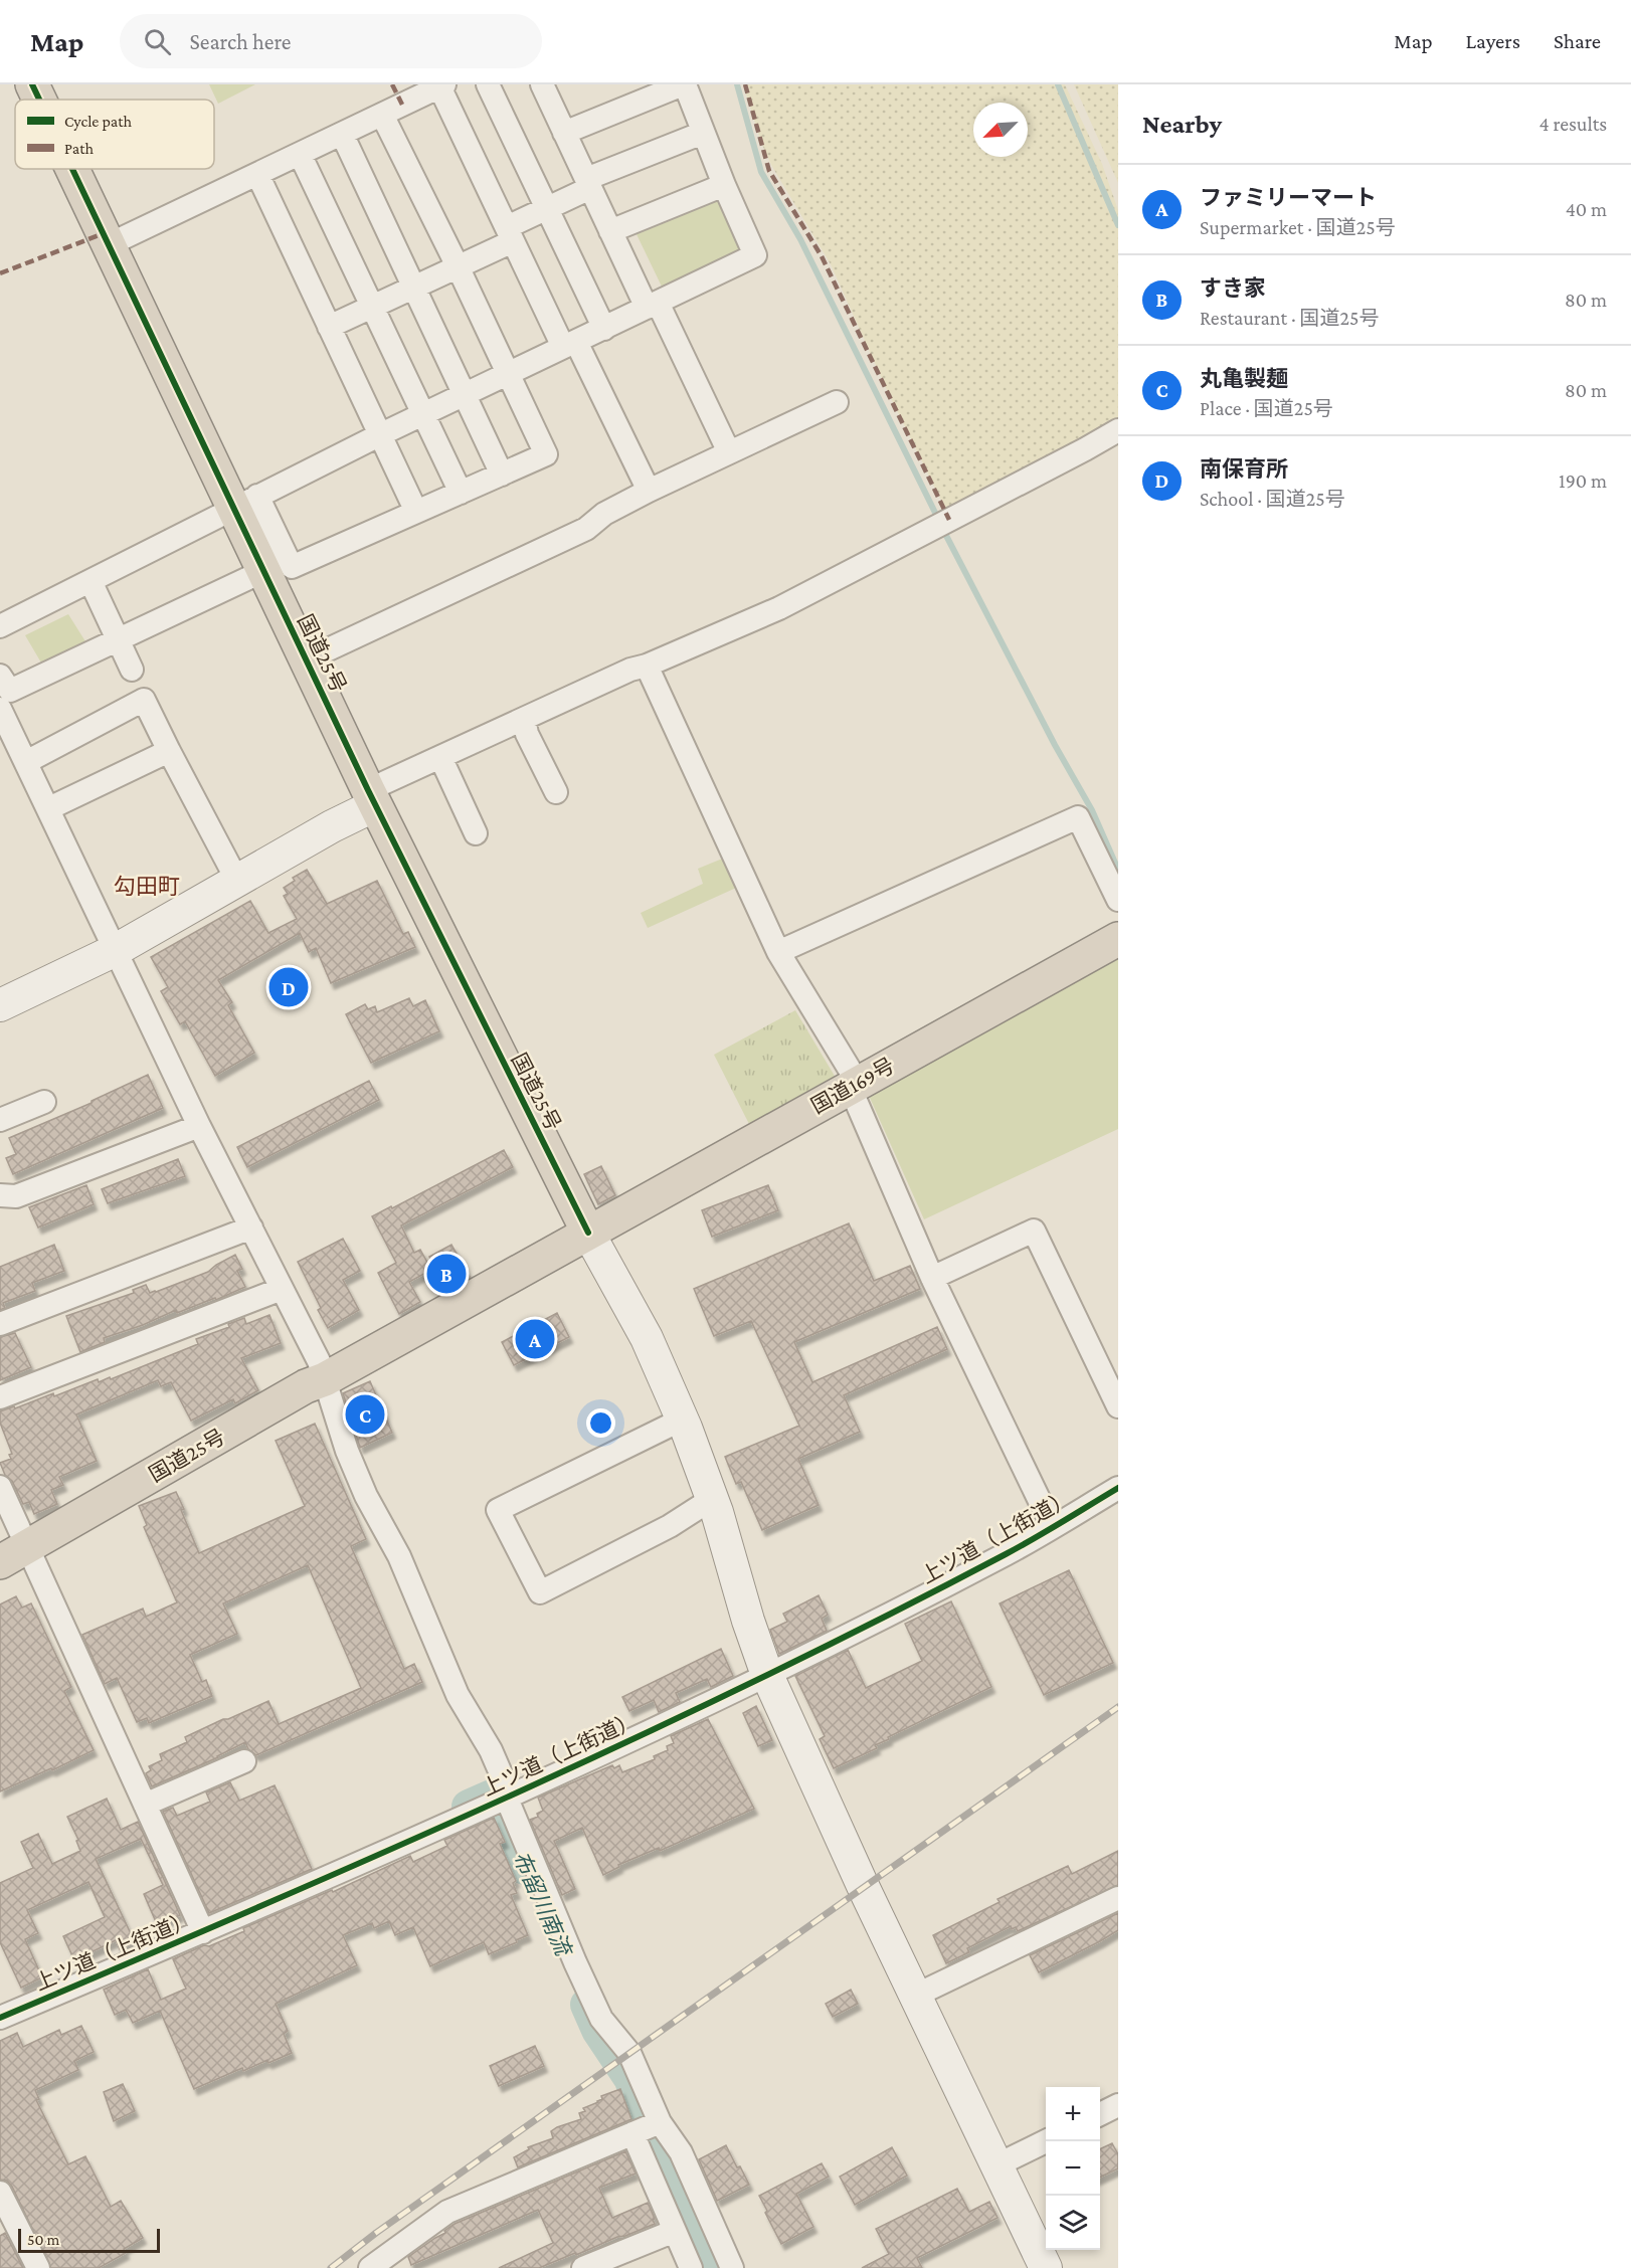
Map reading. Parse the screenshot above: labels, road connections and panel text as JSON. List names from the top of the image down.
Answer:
{
  "streets": {
    "highway": ["国道25号", "国道169号"],
    "street": ["上ツ道（上街道）"]
  },
  "crossings": [
    ["国道25号", "国道169号"]
  ],
  "districts": ["勾田町"],
  "water": ["布留川南流"],
  "legend": ["Cycle path", "Path"],
  "scale_bar": "50 m",
  "north": "bottom left",
  "page": {
    "header": "Map",
    "search": "Search here",
    "nav": ["Map", "Layers", "Share"],
    "heading": ["Nearby", "4 results"],
    "list": [
      {
        "mark": "A",
        "name": "ファミリーマート",
        "note": "Supermarket · 国道25号",
        "value": "40 m"
      },
      {
        "mark": "B",
        "name": "すき家",
        "note": "Restaurant · 国道25号",
        "value": "80 m"
      },
      {
        "mark": "C",
        "name": "丸亀製麺",
        "note": "Place · 国道25号",
        "value": "80 m"
      },
      {
        "mark": "D",
        "name": "南保育所",
        "note": "School · 国道25号",
        "value": "190 m"
      }
    ],
    "pins": [
      "D",
      "B",
      "A",
      "C"
    ],
    "map_buttons": ["+", "−"],
    "scale": "50 m"
  }
}
